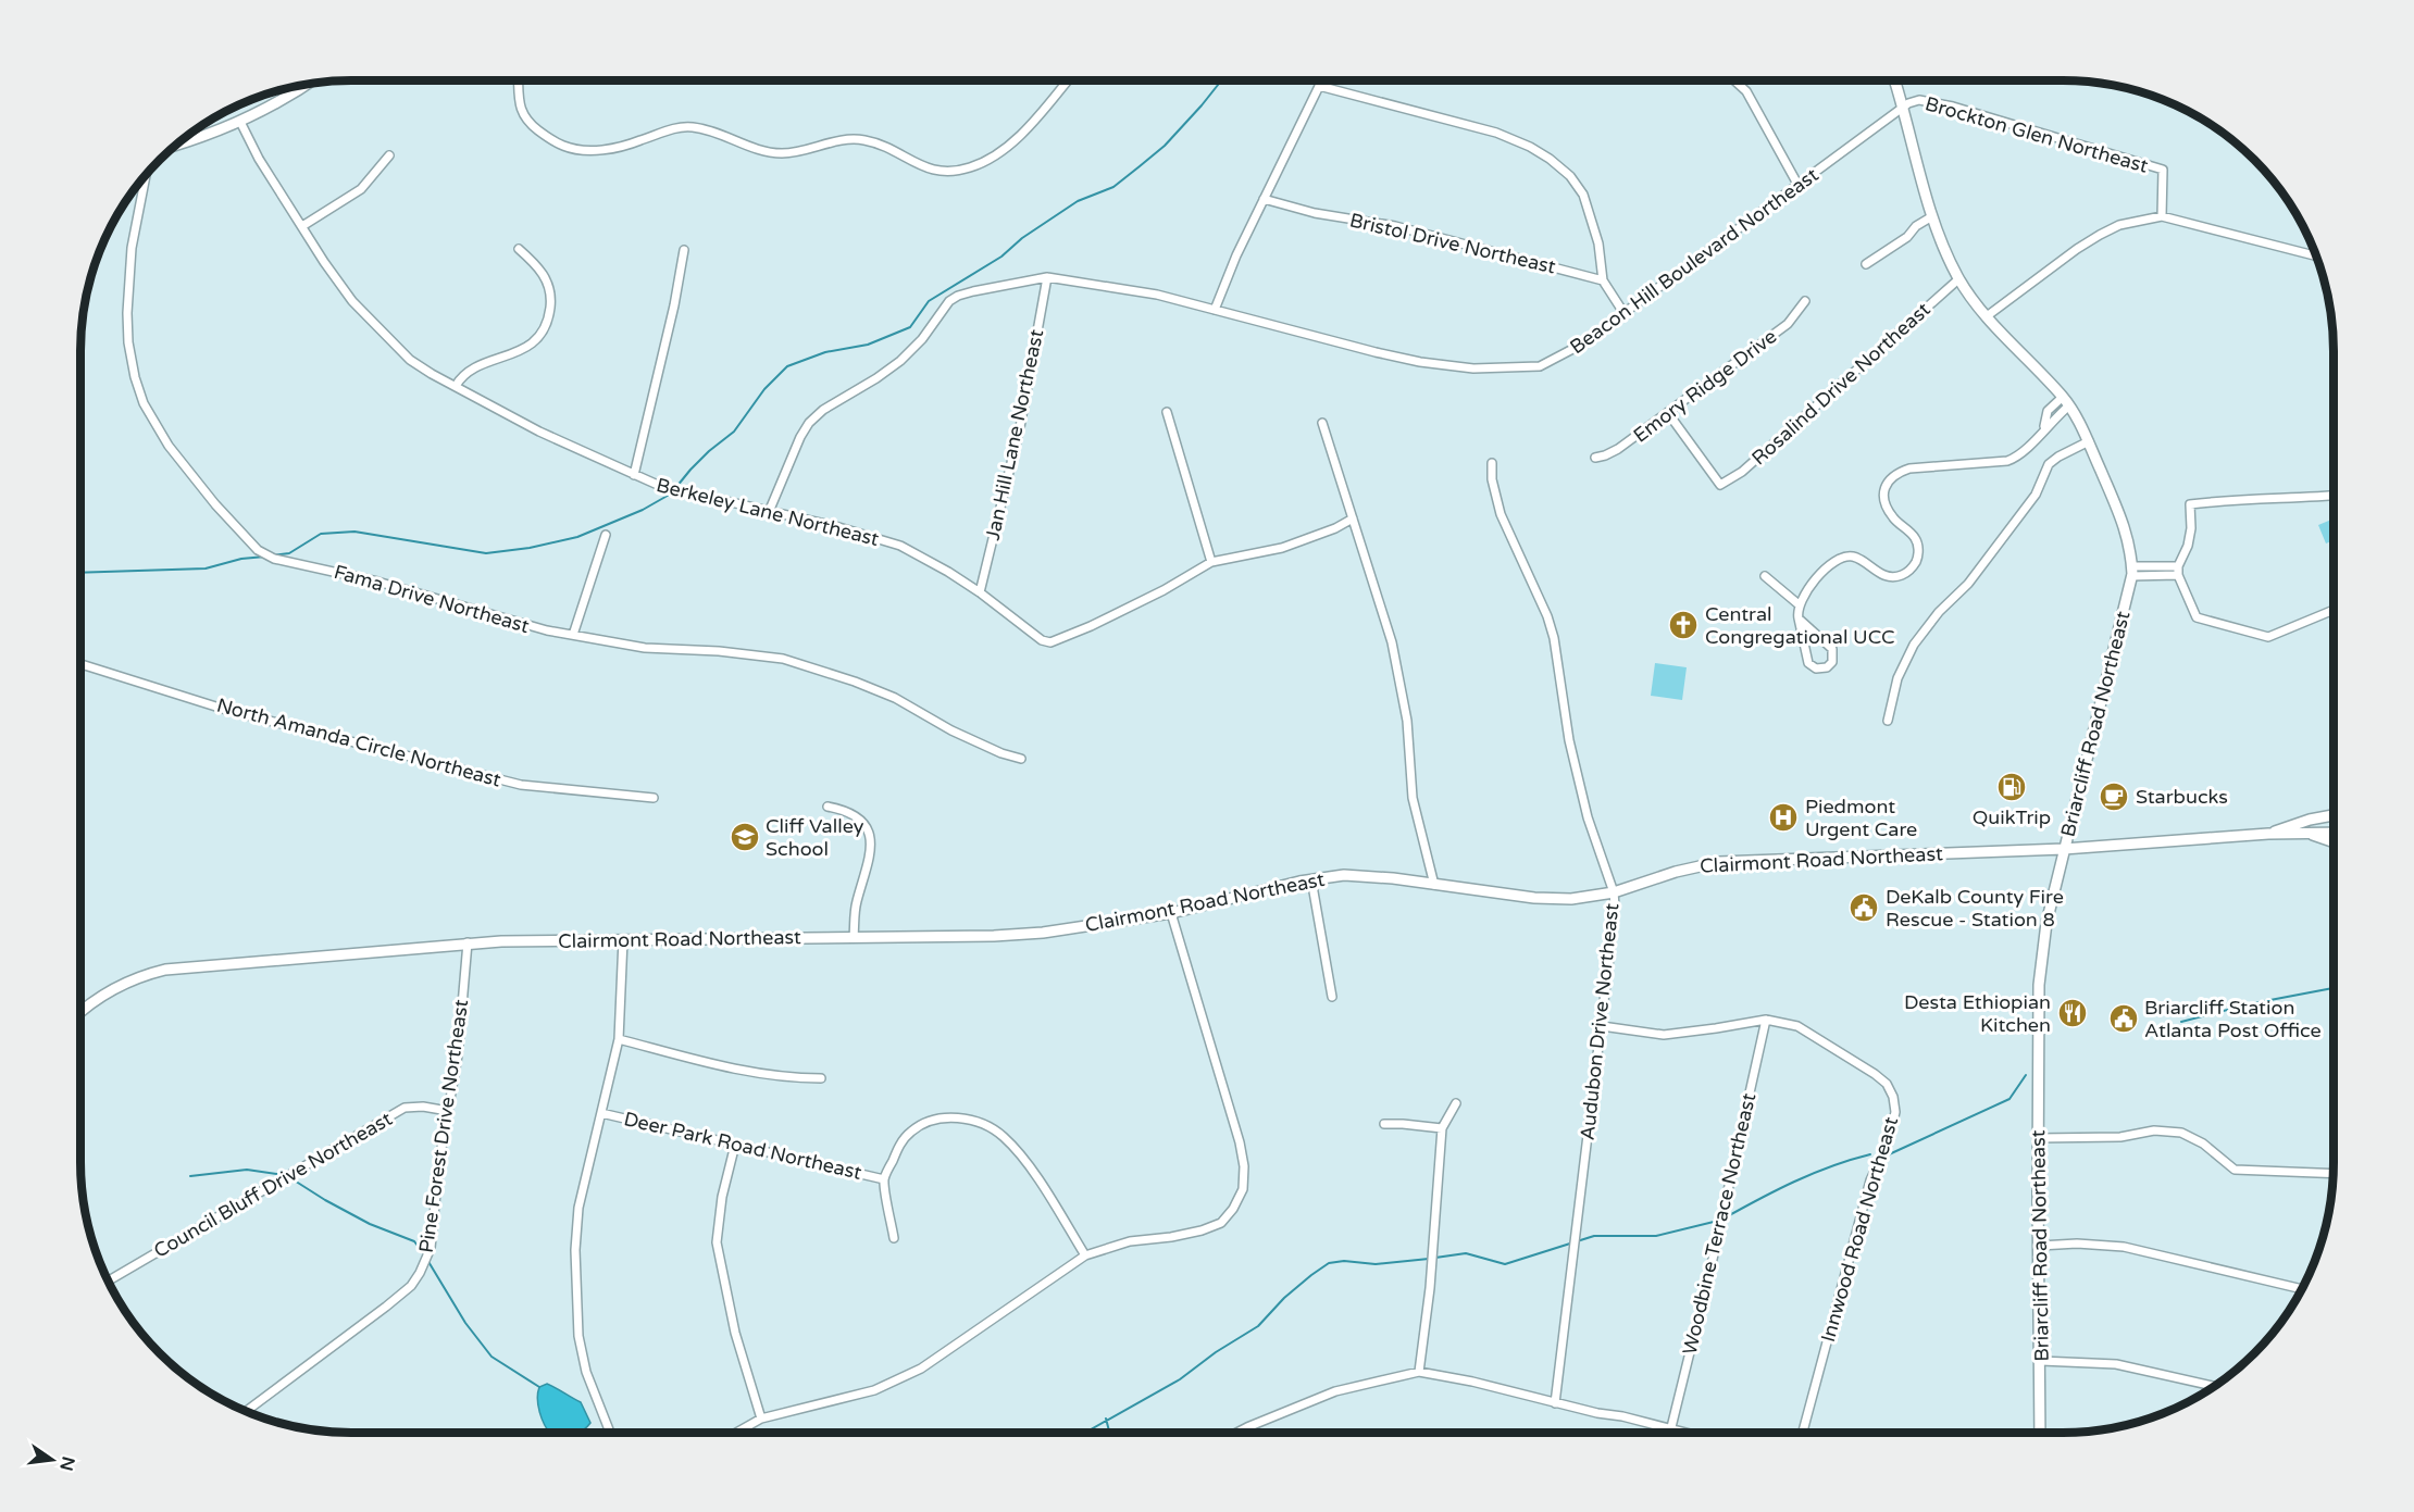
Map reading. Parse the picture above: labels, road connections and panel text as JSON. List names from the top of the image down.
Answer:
{
  "streets": {
    "main road": ["Briarcliff Road Northeast", "Clairmont Road Northeast"],
    "street": [
      "Brockton Glen Northeast",
      "Bristol Drive Northeast",
      "Beacon Hill Boulevard Northeast",
      "Rosalind Drive Northeast",
      "Emory Ridge Drive",
      "Jan Hill Lane Northeast",
      "Berkeley Lane Northeast",
      "Fama Drive Northeast",
      "North Amanda Circle Northeast",
      "Audubon Drive Northeast",
      "Pine Forest Drive Northeast",
      "Deer Park Road Northeast",
      "Council Bluff Drive Northeast",
      "Woodbine Terrace Northeast",
      "Innwood Road Northeast"
    ]
  },
  "crossings": [
    ["Brockton Glen Northeast", "Beacon Hill Boulevard Northeast"],
    ["Brockton Glen Northeast", "Briarcliff Road Northeast"],
    ["Beacon Hill Boulevard Northeast", "Jan Hill Lane Northeast"],
    ["Beacon Hill Boulevard Northeast", "Briarcliff Road Northeast"],
    ["Rosalind Drive Northeast", "Emory Ridge Drive"],
    ["Rosalind Drive Northeast", "Briarcliff Road Northeast"],
    ["Jan Hill Lane Northeast", "Berkeley Lane Northeast"],
    ["Briarcliff Road Northeast", "Clairmont Road Northeast"],
    ["Clairmont Road Northeast", "Audubon Drive Northeast"],
    ["Clairmont Road Northeast", "Pine Forest Drive Northeast"],
    ["Audubon Drive Northeast", "Innwood Road Northeast"],
    ["Pine Forest Drive Northeast", "Council Bluff Drive Northeast"],
    ["Woodbine Terrace Northeast", "Innwood Road Northeast"]
  ],
  "places": {
    "church": ["Central Congregational UCC"],
    "fuel station": ["QuikTrip"],
    "cafe": ["Starbucks"],
    "hospital": ["Piedmont Urgent Care"],
    "school or university": ["Cliff Valley School"],
    "public building": ["DeKalb County Fire Rescue - Station 8", "Briarcliff Station Atlanta Post Office"],
    "restaurant": ["Desta Ethiopian Kitchen"]
  },
  "north": "right"
}
